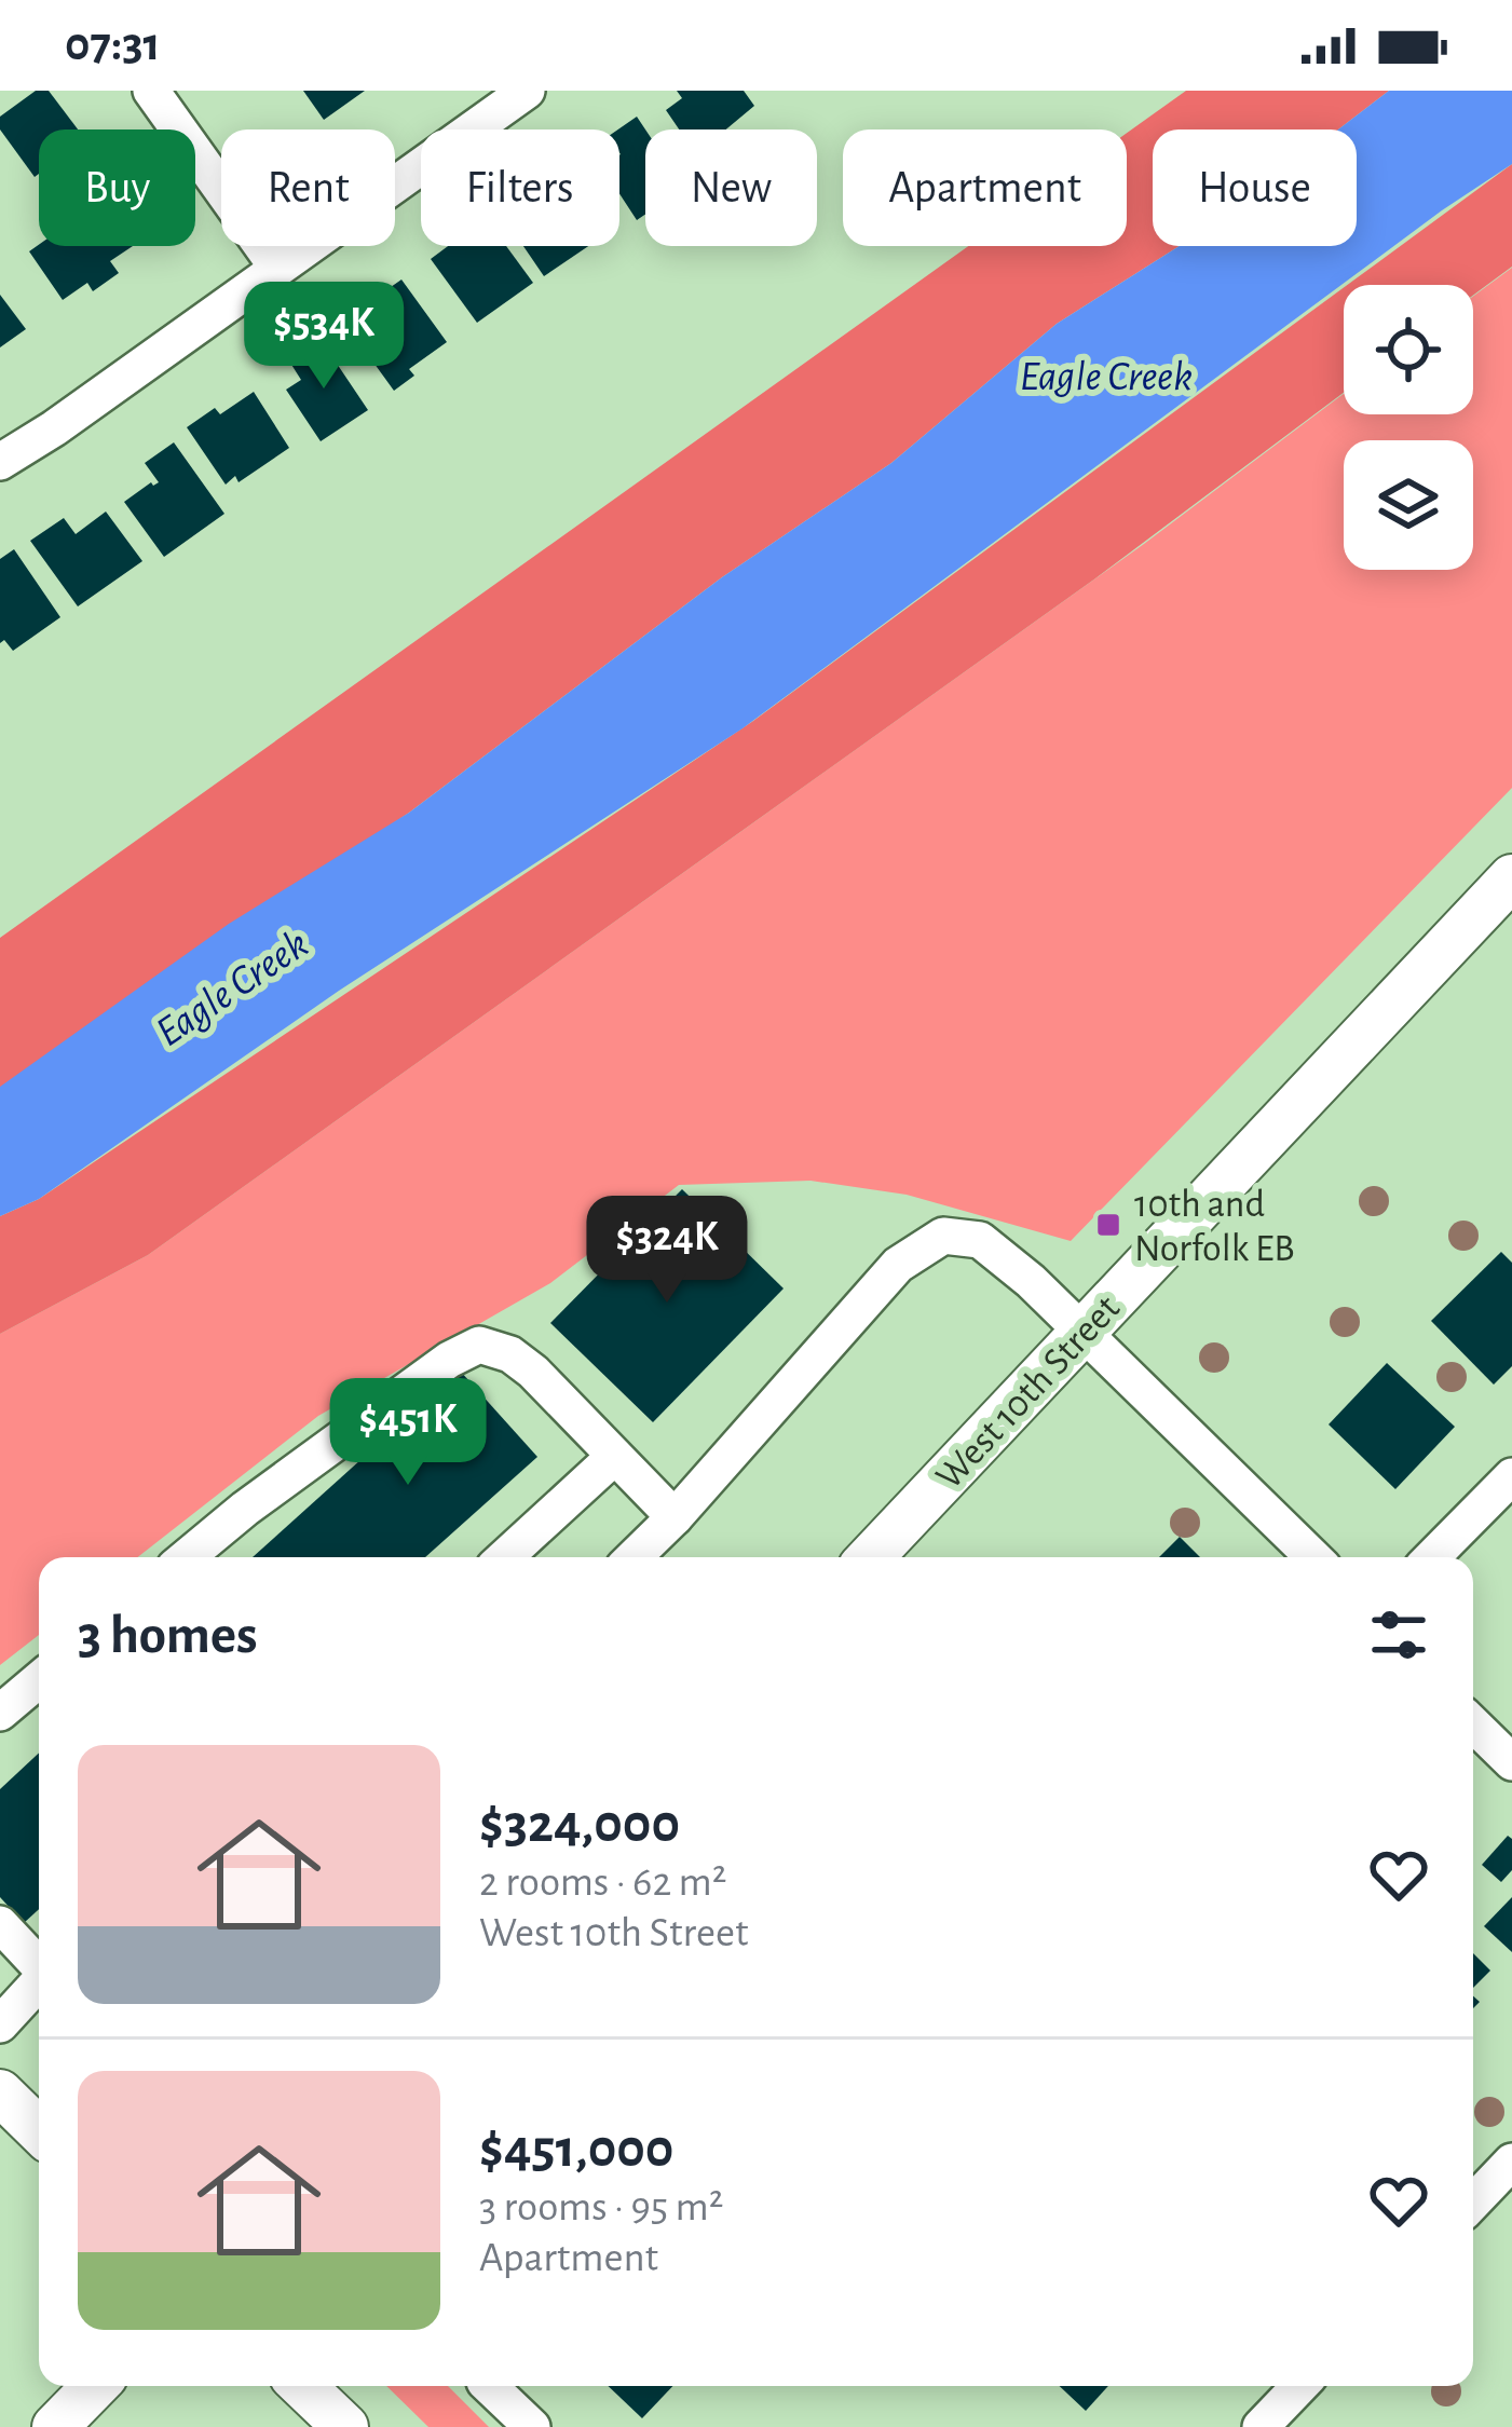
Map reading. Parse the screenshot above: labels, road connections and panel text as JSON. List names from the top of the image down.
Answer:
{
  "streets": {
    "main road": ["West 10th Street"]
  },
  "water": ["Eagle Creek"],
  "places": {
    "transit": ["10th and Norfolk EB"]
  },
  "page": {
    "status": "07:31",
    "chip": [
      "Buy",
      "Rent",
      "Filters",
      "New",
      "Apartment",
      "House"
    ],
    "price": ["$534K", "$324K", "$451K"],
    "heading": "3 homes",
    "list": [
      {
        "name": "$324,000",
        "note": "2 rooms · 62 m² · West 10th Street"
      },
      {
        "name": "$451,000",
        "note": "3 rooms · 95 m² · Apartment"
      }
    ]
  }
}
